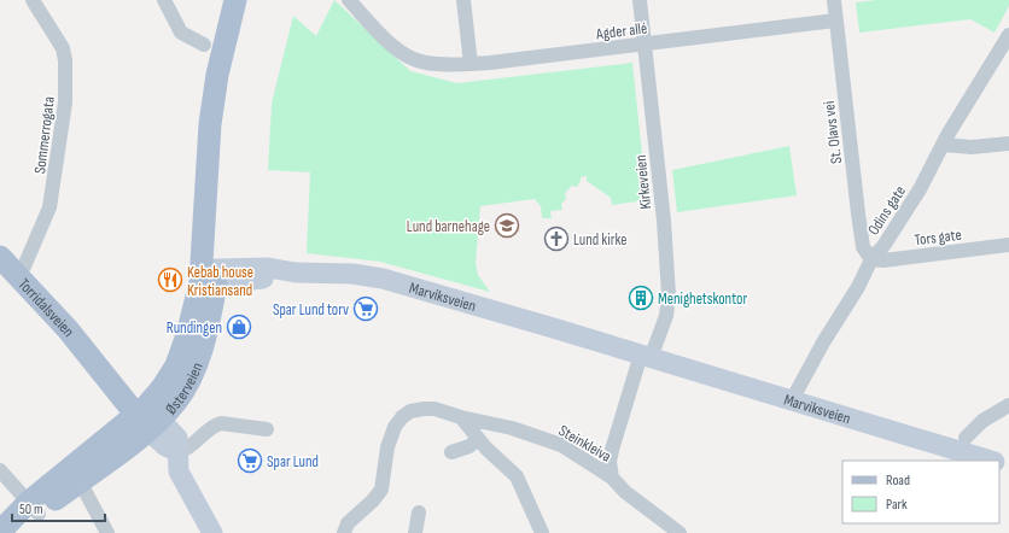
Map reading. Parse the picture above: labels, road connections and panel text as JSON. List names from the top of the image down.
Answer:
{
  "streets": {
    "main road": ["Marviksveien", "Torridalsveien", "Østerveien"],
    "street": [
      "Agder allé",
      "St. Olavs vei",
      "Sommerrogata",
      "Kirkeveien",
      "Odins gate",
      "Tors gate",
      "Steinkleiva"
    ]
  },
  "crossings": [
    ["Agder allé", "St. Olavs vei"],
    ["Agder allé", "Kirkeveien"],
    ["St. Olavs vei", "Odins gate"],
    ["St. Olavs vei", "Tors gate"],
    ["Sommerrogata", "Torridalsveien"],
    ["Kirkeveien", "Marviksveien"],
    ["Odins gate", "Tors gate"],
    ["Odins gate", "Marviksveien"],
    ["Marviksveien", "Østerveien"],
    ["Torridalsveien", "Østerveien"]
  ],
  "places": {
    "school or university": ["Lund barnehage"],
    "church": ["Lund kirke"],
    "restaurant": ["Kebab house Kristiansand"],
    "building": ["Menighetskontor"],
    "supermarket": ["Spar Lund torv", "Spar Lund"],
    "shop": ["Rundingen"]
  },
  "legend": ["Road", "Park"],
  "scale_bar": "50 m"
}
